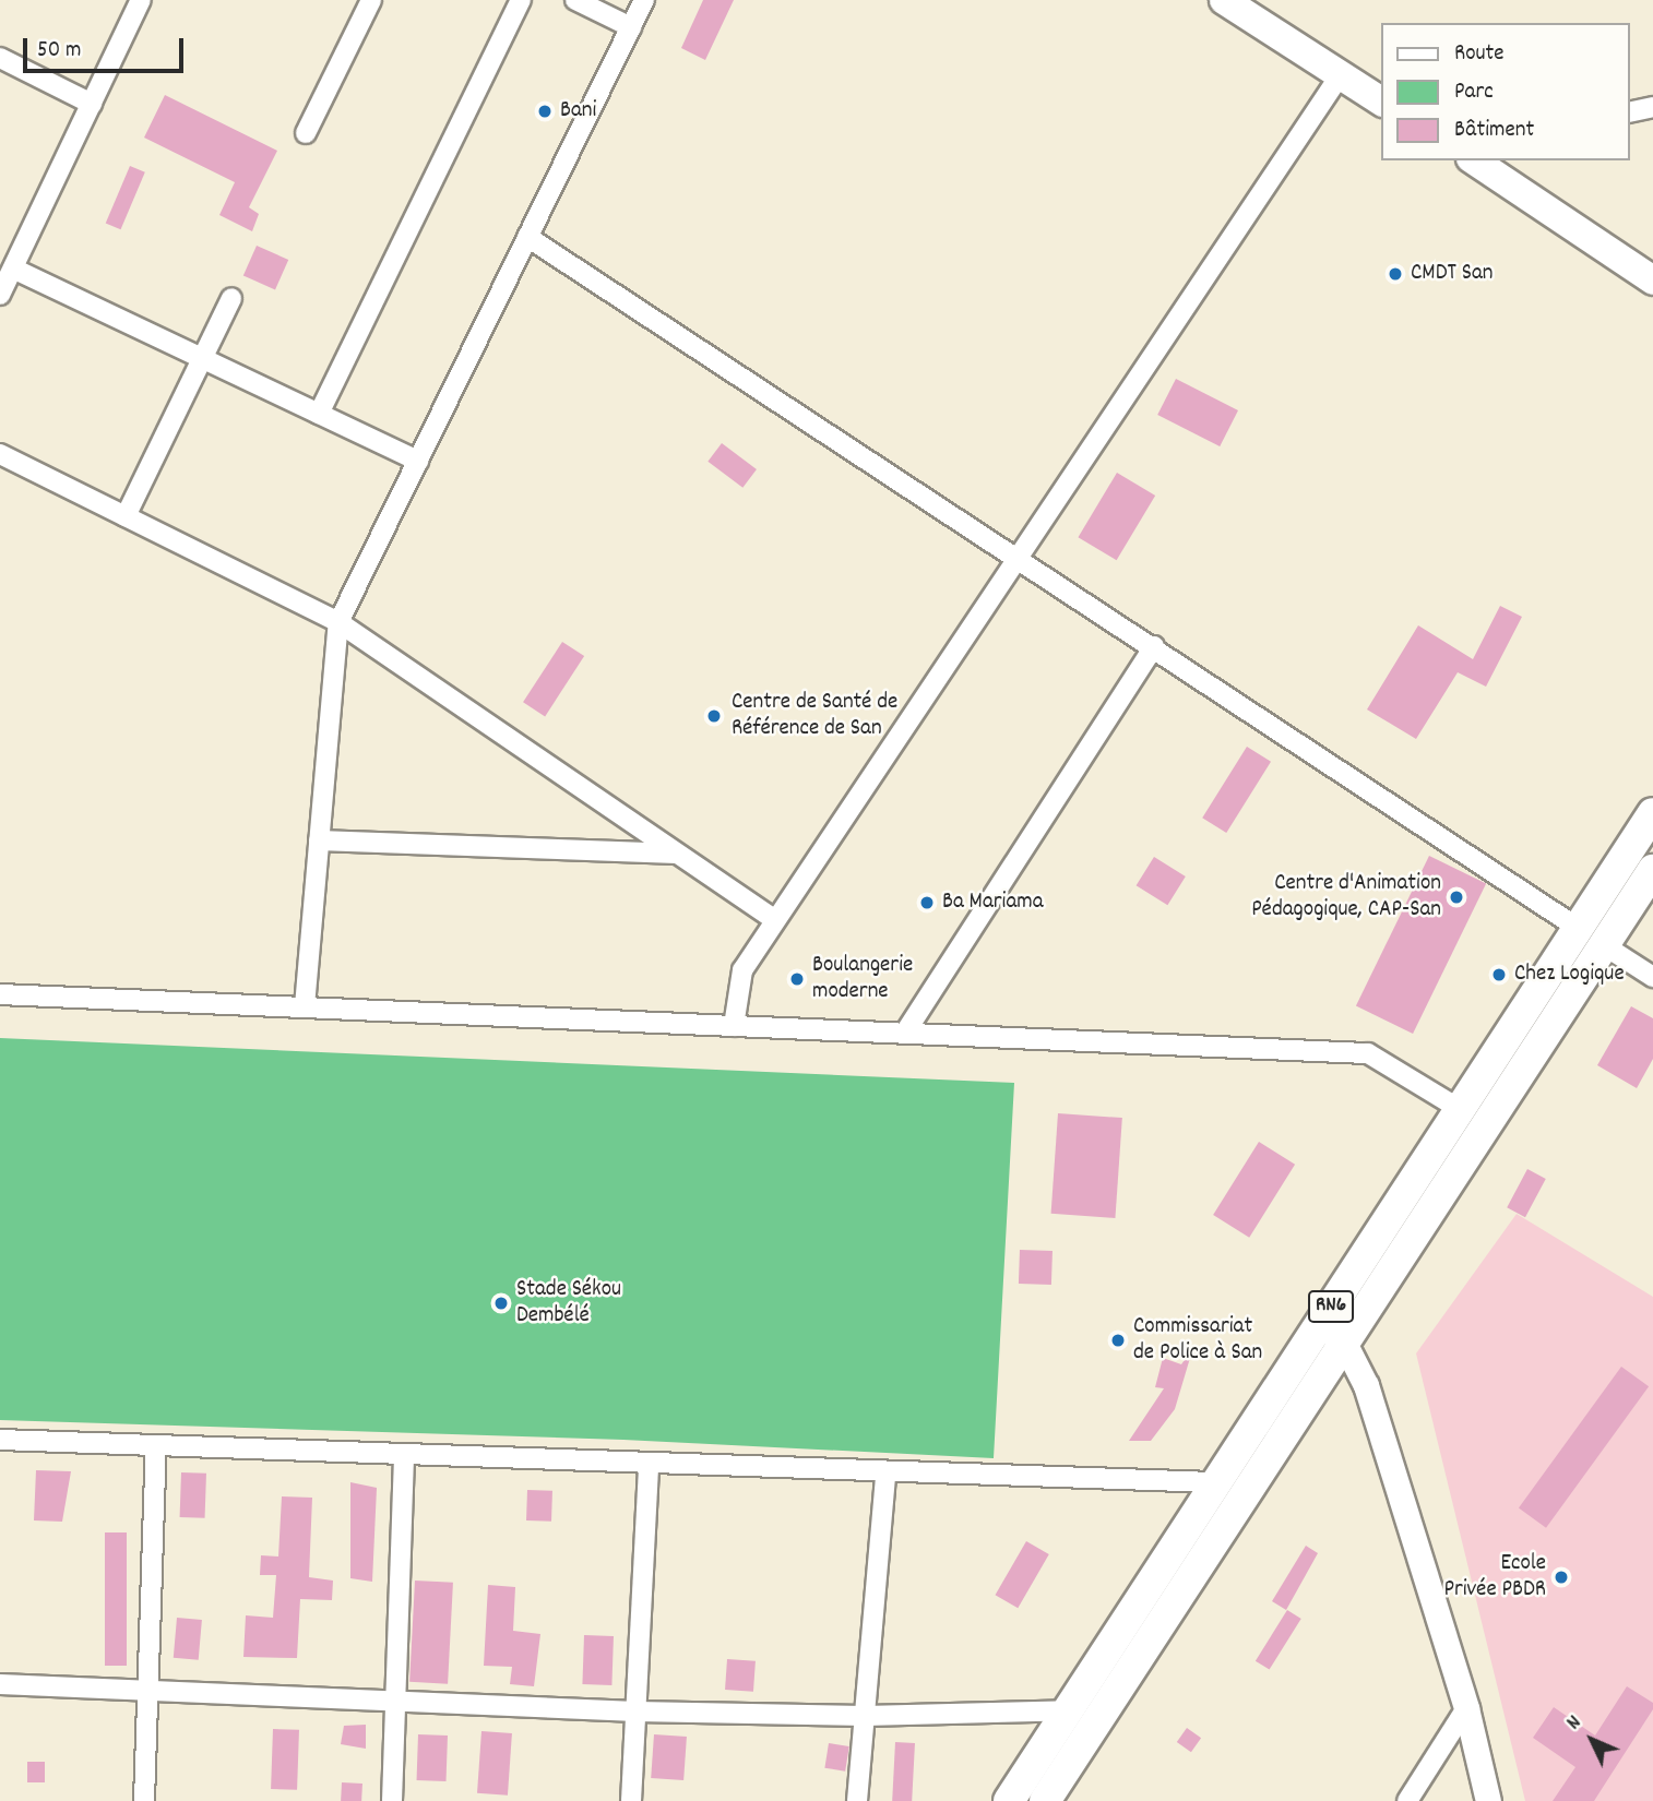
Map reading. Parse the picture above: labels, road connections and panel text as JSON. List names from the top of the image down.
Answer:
{
  "streets": {
    "main road": ["RN6"]
  },
  "places": [
    "Bani",
    "CMDT San",
    "Centre de Santé de Référence de San",
    "Centre d'Animation Pédagogique, CAP-San",
    "Ba Mariama",
    "Chez Logique",
    "Boulangerie moderne",
    "Stade Sékou Dembélé",
    "Commissariat de Police à San",
    "Ecole Privée PBDR"
  ],
  "legend": ["Route", "Parc", "Bâtiment"],
  "scale_bar": "50 m",
  "north": "top left"
}
